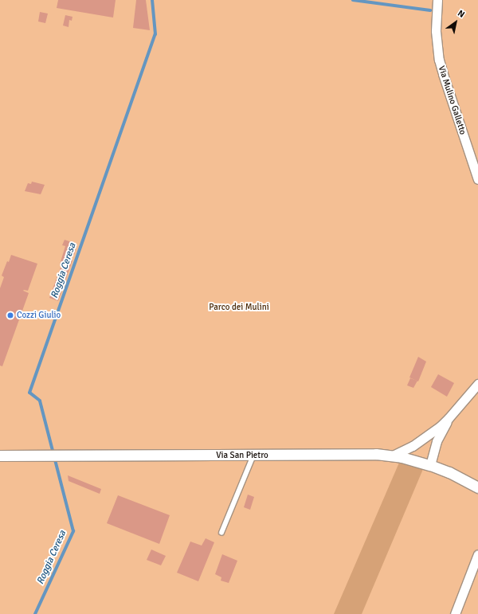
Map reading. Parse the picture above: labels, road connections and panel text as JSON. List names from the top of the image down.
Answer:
{
  "streets": {
    "street": ["Via Mulino Galletto", "Via San Pietro"]
  },
  "water": ["Roggia Ceresa"],
  "parks": ["Parco dei Mulini"],
  "places": ["Cozzi Giulio"],
  "north": "top right"
}
